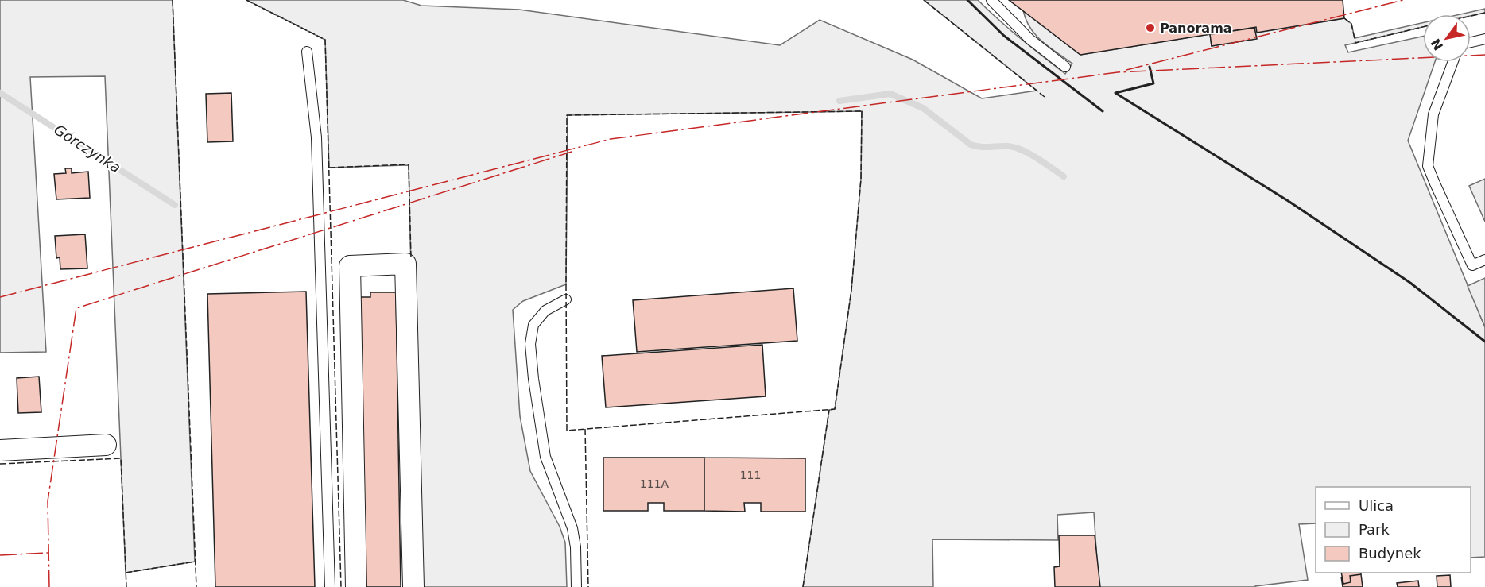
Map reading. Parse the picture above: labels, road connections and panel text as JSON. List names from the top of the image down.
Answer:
{
  "water": ["Górczynka"],
  "places": ["Panorama"],
  "house_numbers": ["111", "111A"],
  "legend": ["Ulica", "Park", "Budynek"],
  "north": "bottom left"
}
